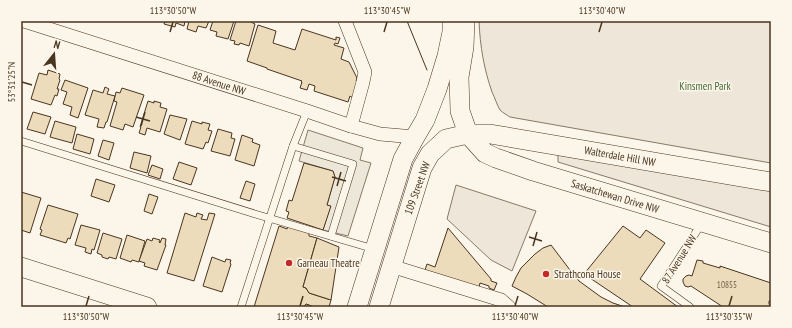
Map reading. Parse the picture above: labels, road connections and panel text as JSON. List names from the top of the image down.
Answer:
{
  "streets": {
    "main road": ["Walterdale Hill NW", "109 Street NW", "Saskatchewan Drive NW"],
    "street": ["88 Avenue NW"],
    "lane": ["87 Avenue NW"]
  },
  "crossings": [
    ["88 Avenue NW", "109 Street NW"],
    ["Walterdale Hill NW", "109 Street NW"],
    ["Walterdale Hill NW", "Saskatchewan Drive NW"],
    ["109 Street NW", "Saskatchewan Drive NW"],
    ["Saskatchewan Drive NW", "87 Avenue NW"]
  ],
  "parks": ["Kinsmen Park"],
  "places": ["Garneau Theatre", "Strathcona House"],
  "house_numbers": ["10855"],
  "north": "top",
  "coordinates": [
    "113°30'50\"W",
    "113°30'45\"W",
    "113°30'40\"W",
    "53°31'25\"N",
    "113°30'35\"W"
  ]
}
